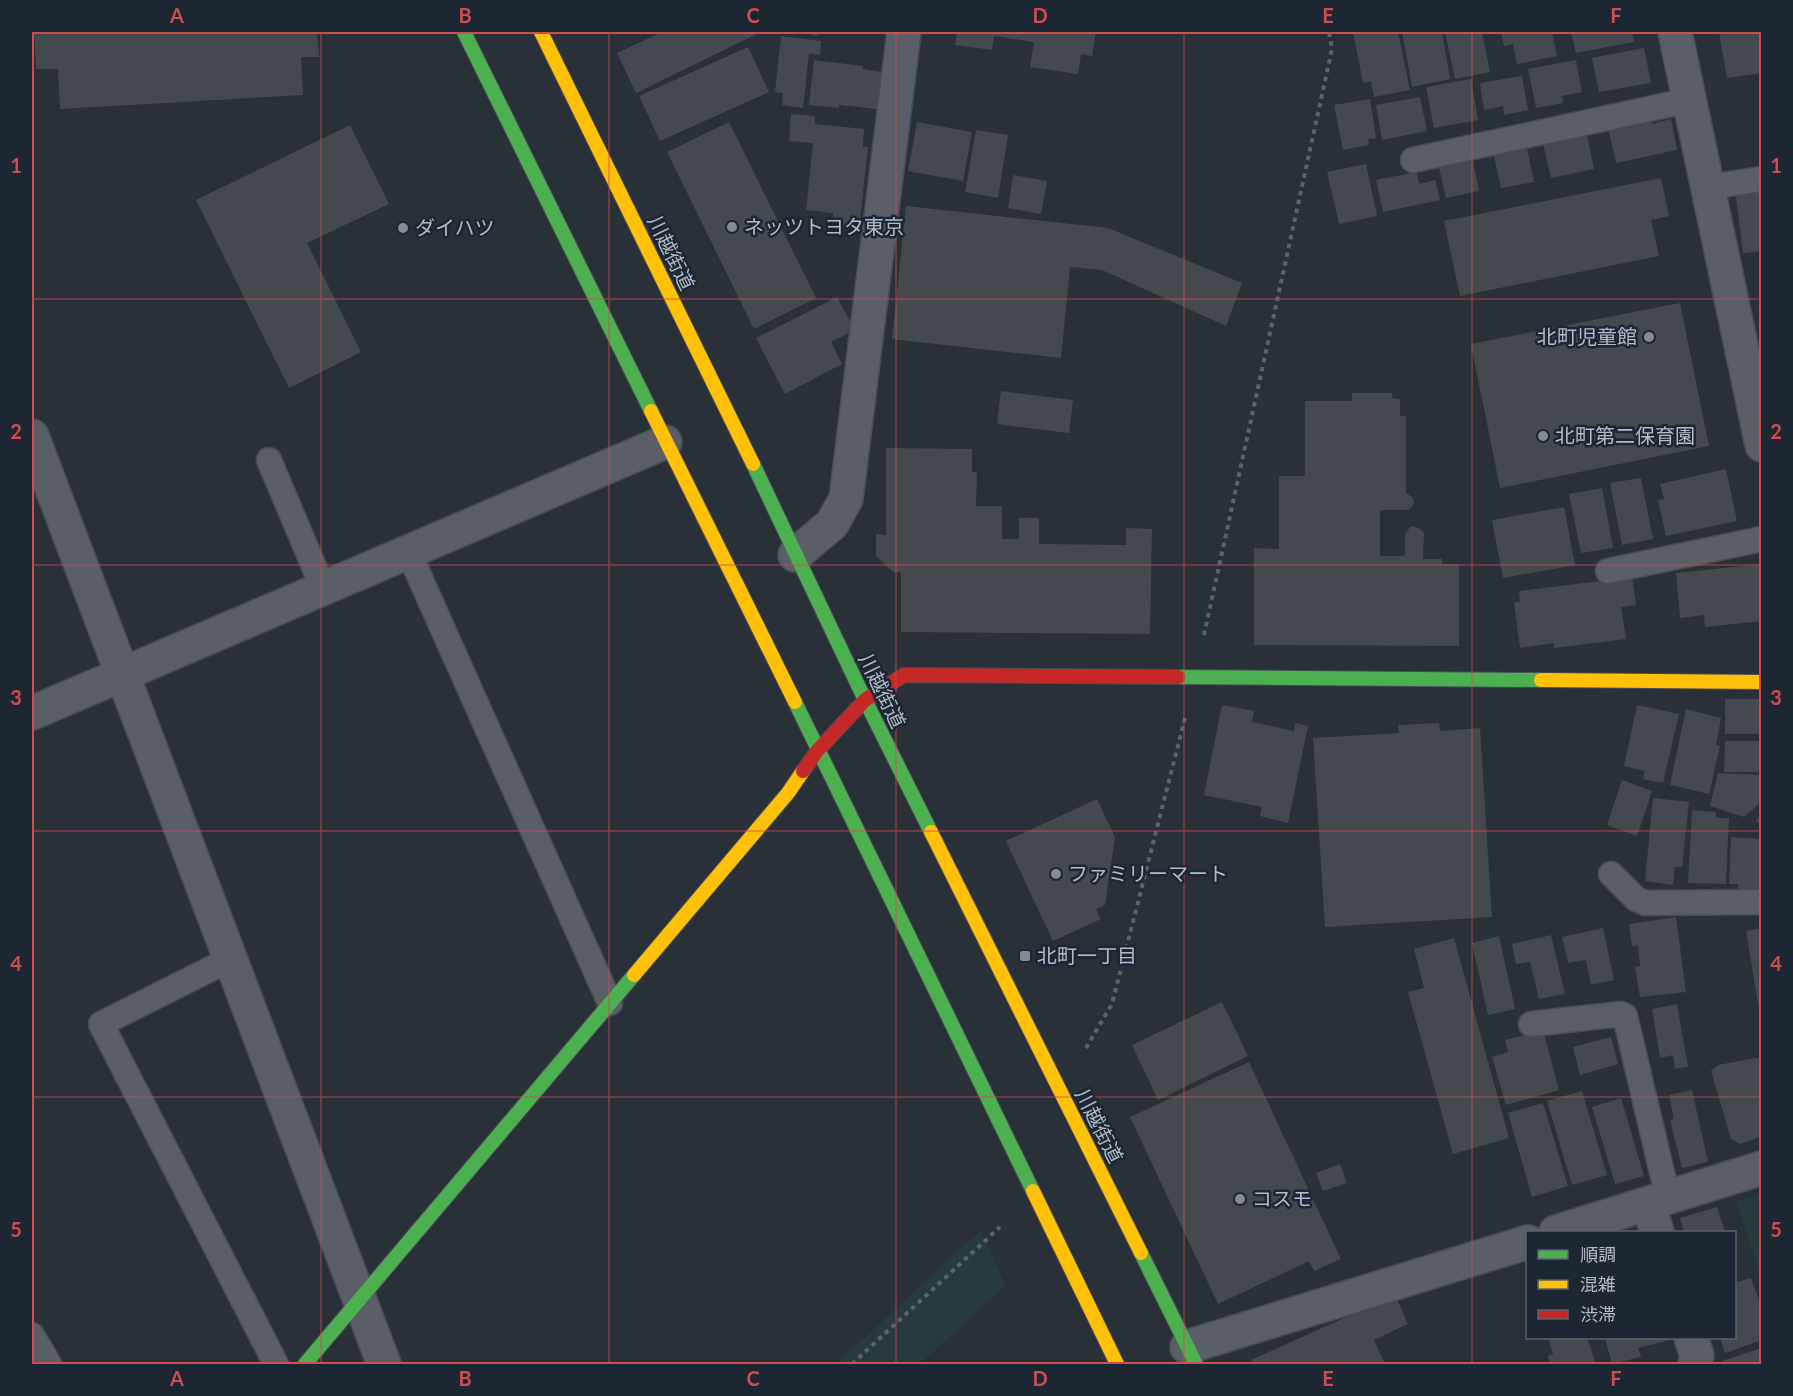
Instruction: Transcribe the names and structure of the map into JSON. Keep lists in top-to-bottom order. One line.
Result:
{"streets":{"main road":["川越街道"]},"places":{"other":["ネッツトヨタ東京","ダイハツ","北町児童館","北町第二保育園","ファミリーマート","コスモ"],"transit":["北町一丁目"]},"legend":["順調","混雑","渋滞"],"grid":{"columns":["A","B","C","D","E","F"],"rows":["1","2","3","4","5"]}}
